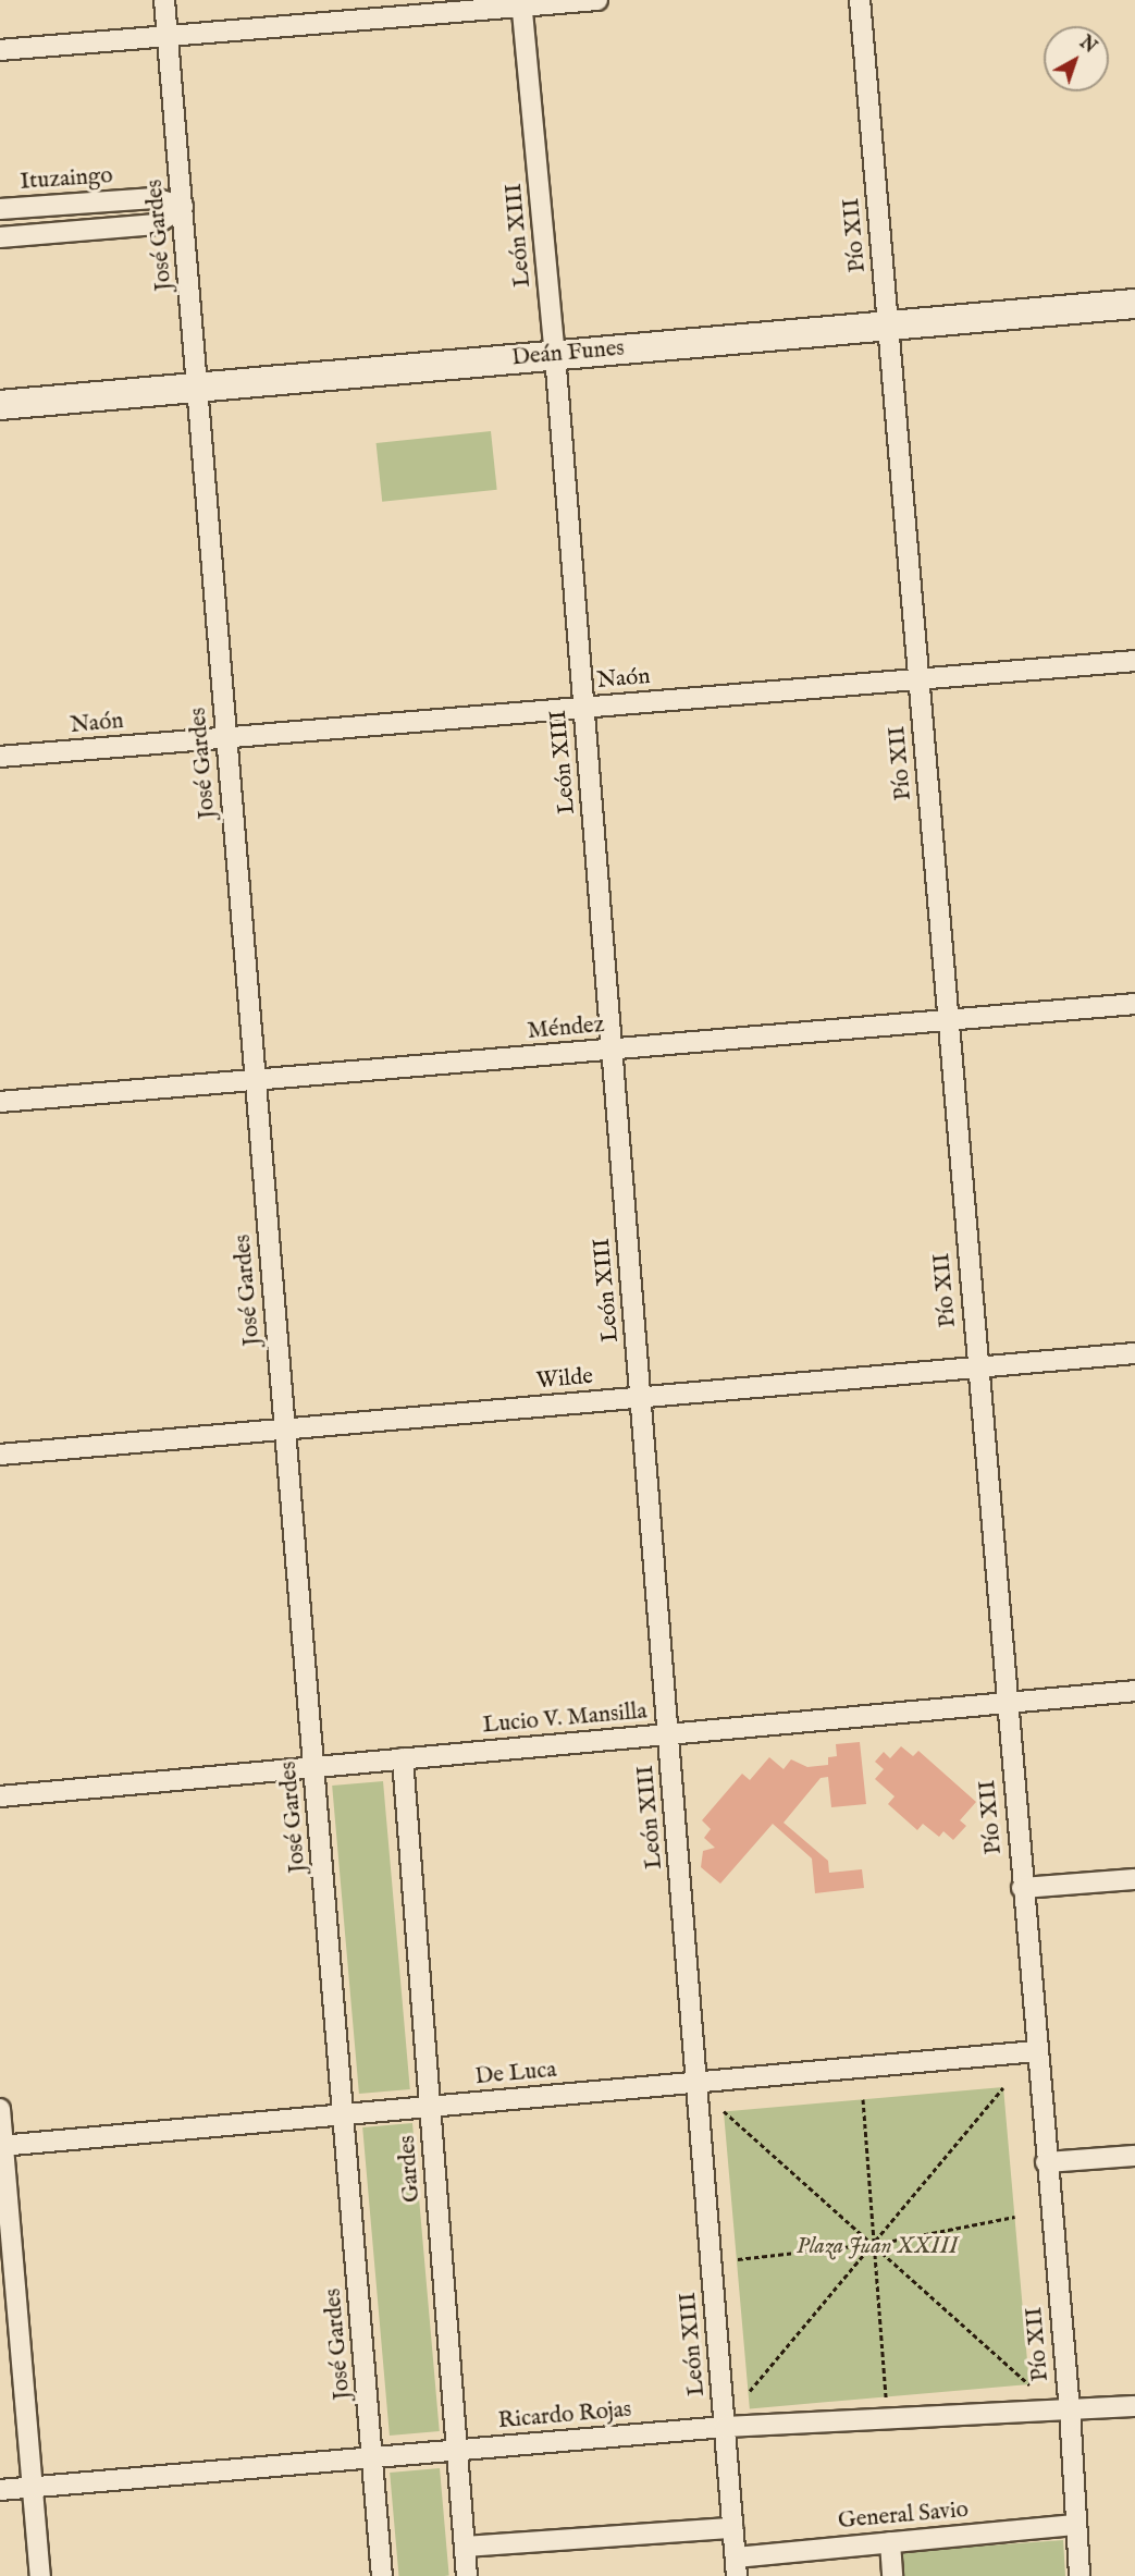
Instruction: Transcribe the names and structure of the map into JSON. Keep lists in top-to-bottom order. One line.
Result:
{"streets":{"street":["Ituzaingo","José Gardes","León XIII","Pío XII","Deán Funes","Naón","Méndez","Wilde","Lucio V. Mansilla","De Luca","Gardes","Ricardo Rojas","General Savio"]},"crossings":[["Ituzaingo","José Gardes"],["José Gardes","Deán Funes"],["José Gardes","Naón"],["José Gardes","Méndez"],["José Gardes","Wilde"],["José Gardes","Lucio V. Mansilla"],["José Gardes","De Luca"],["José Gardes","Ricardo Rojas"],["León XIII","Deán Funes"],["León XIII","Naón"],["León XIII","Méndez"],["León XIII","Wilde"],["León XIII","Lucio V. Mansilla"],["León XIII","De Luca"],["León XIII","Ricardo Rojas"],["León XIII","General Savio"],["Pío XII","Deán Funes"],["Pío XII","Naón"],["Pío XII","Méndez"],["Pío XII","Wilde"],["Pío XII","Lucio V. Mansilla"],["Pío XII","De Luca"],["Pío XII","Ricardo Rojas"],["Pío XII","General Savio"],["Lucio V. Mansilla","Gardes"],["De Luca","Gardes"],["Gardes","Ricardo Rojas"]],"parks":["Plaza Juan XXIII"],"north":"top right"}
